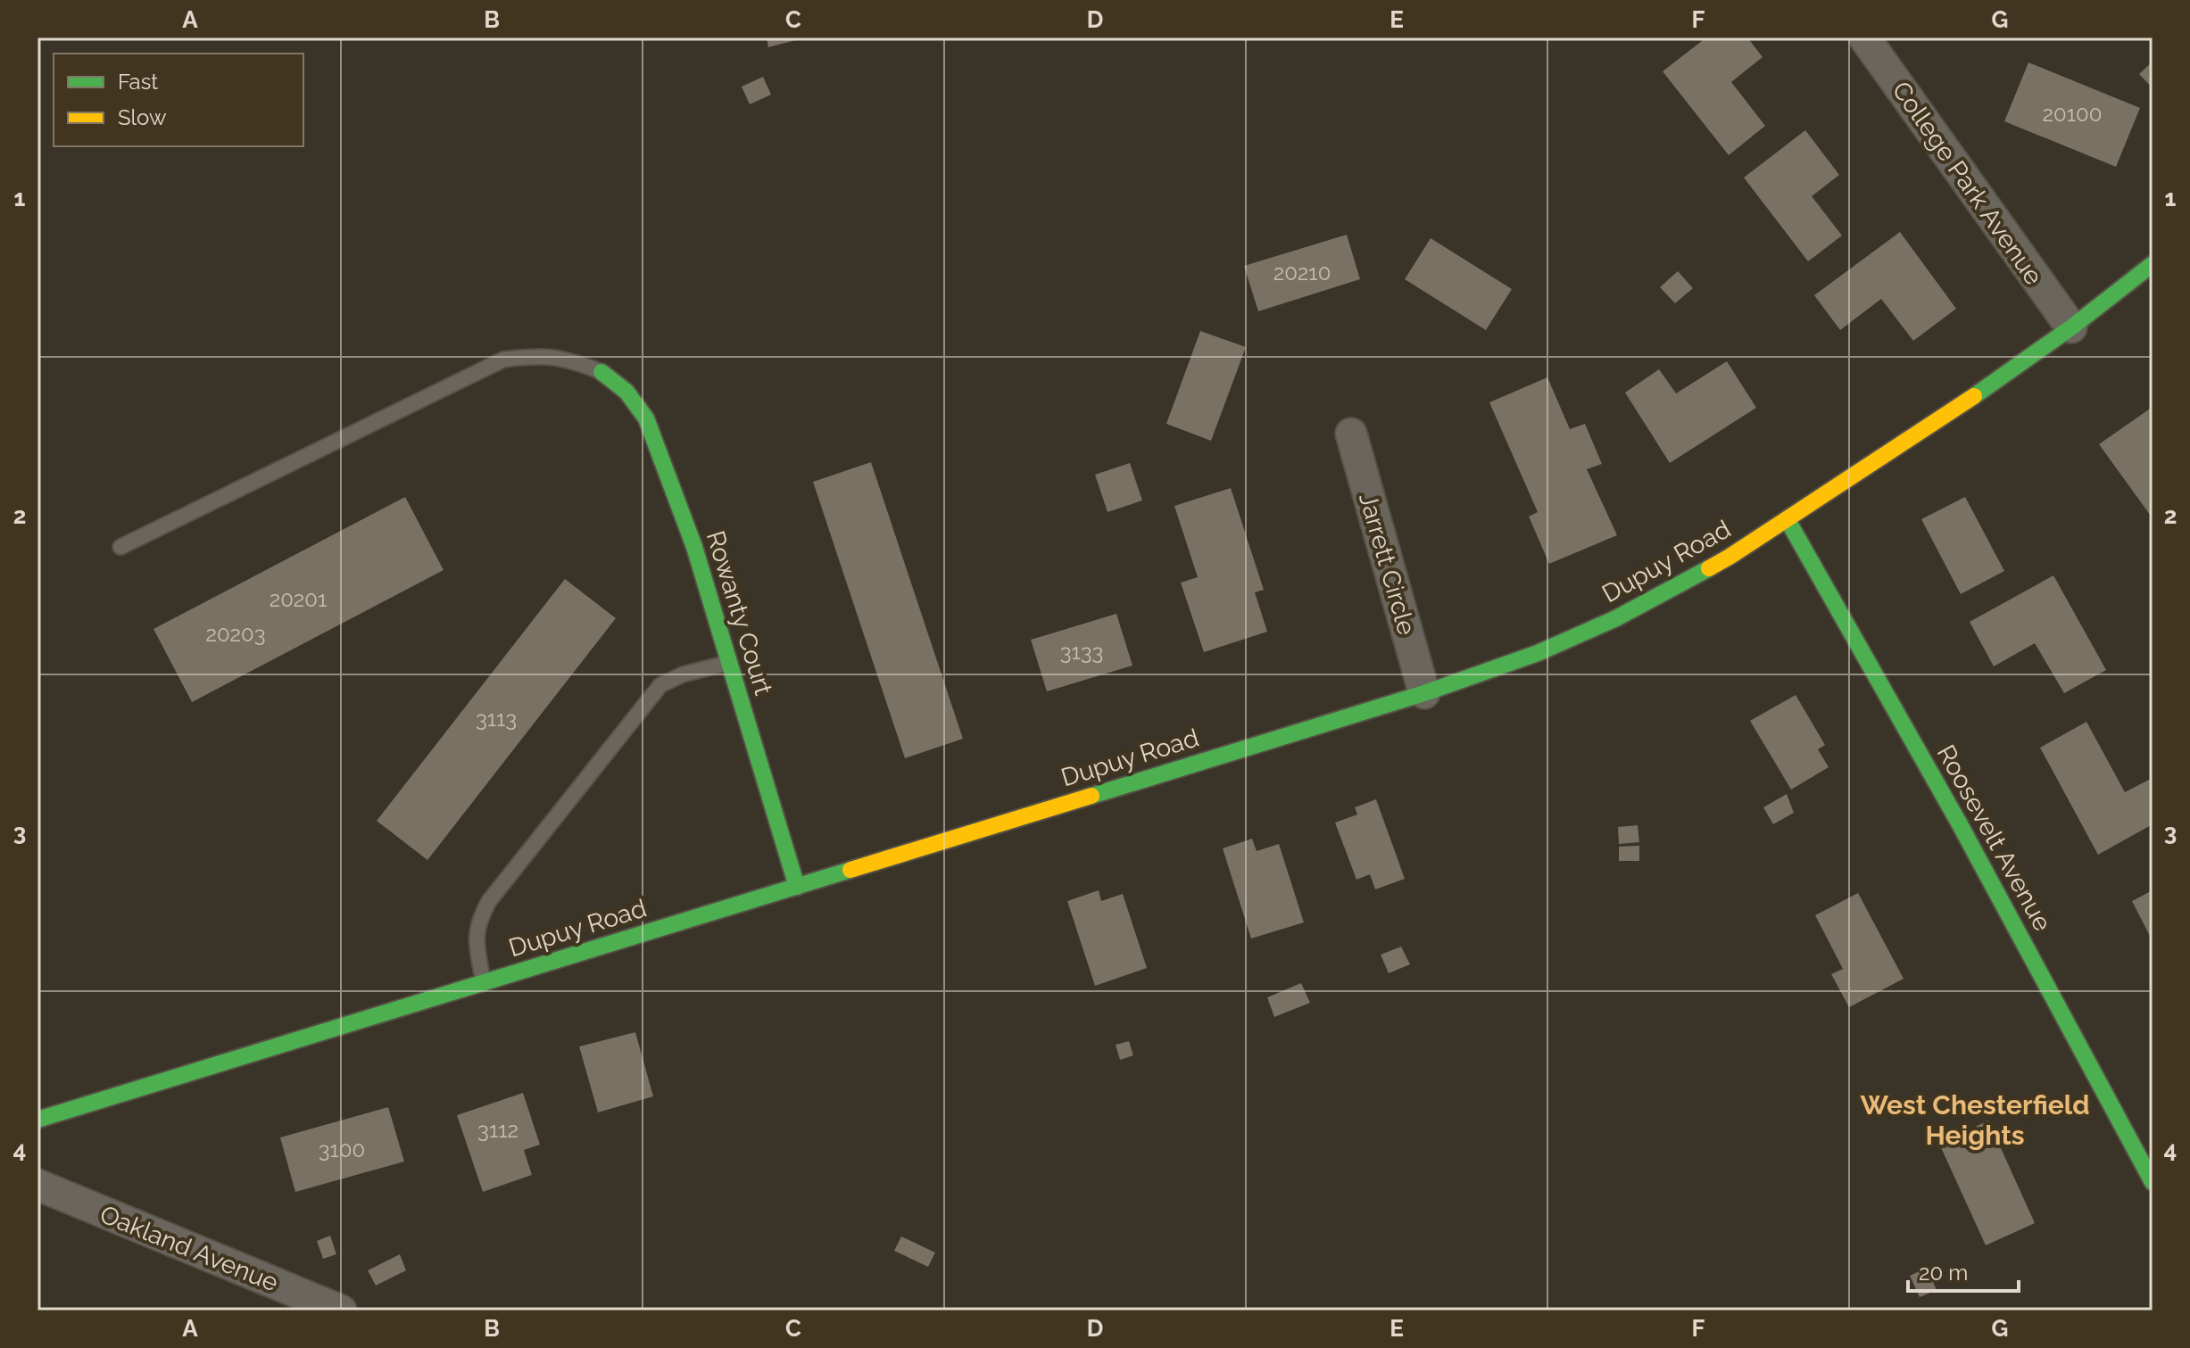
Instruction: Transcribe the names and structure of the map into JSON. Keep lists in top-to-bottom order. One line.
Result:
{"streets":{"street":["College Park Avenue","Dupuy Road","Jarrett Circle","Rowanty Court","Roosevelt Avenue","Oakland Avenue"]},"crossings":[["College Park Avenue","Dupuy Road"],["Dupuy Road","Jarrett Circle"],["Dupuy Road","Rowanty Court"],["Dupuy Road","Roosevelt Avenue"]],"districts":["West Chesterfield Heights"],"house_numbers":["20100","20210","20201","20203","3133","3113","3112","3100"],"legend":["Fast","Slow"],"scale_bar":"20 m","grid":{"columns":["A","B","C","D","E","F","G"],"rows":["1","2","3","4"]}}
